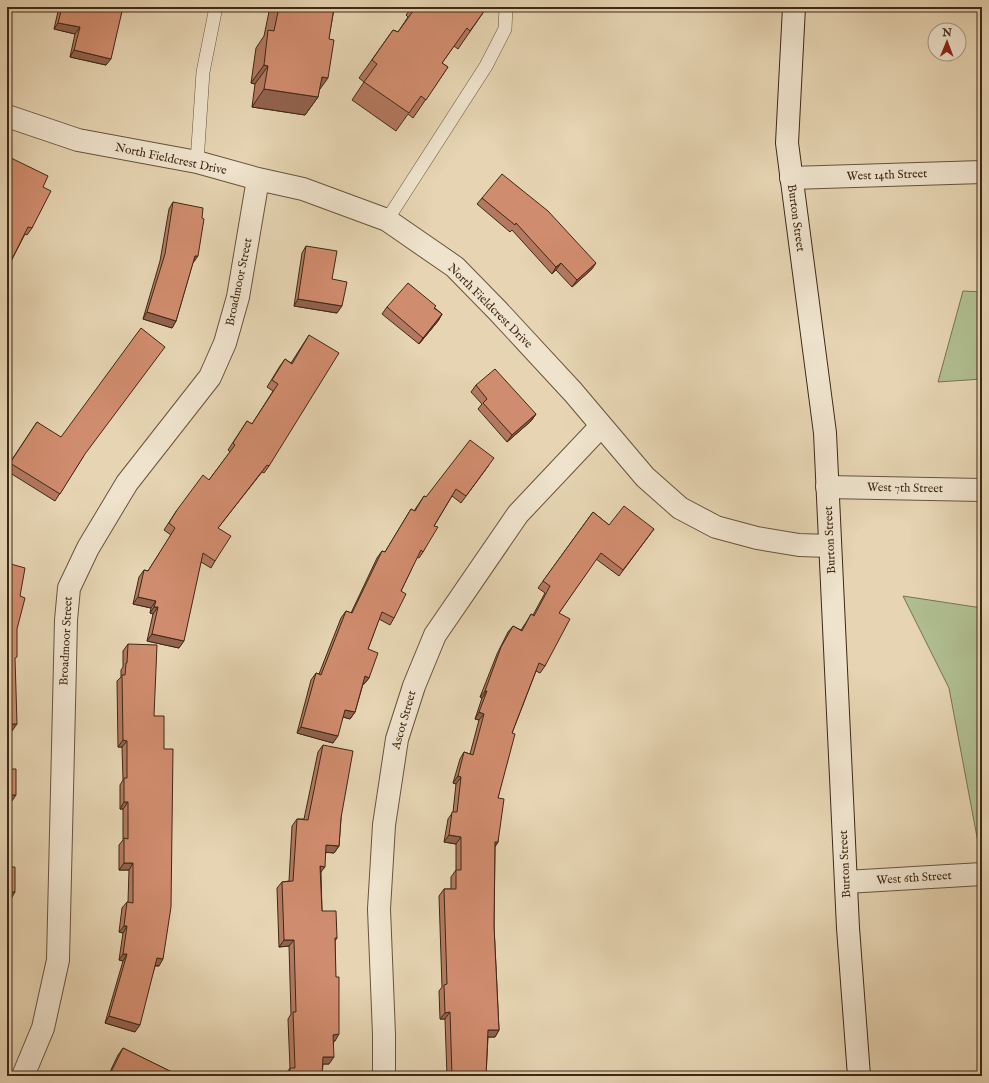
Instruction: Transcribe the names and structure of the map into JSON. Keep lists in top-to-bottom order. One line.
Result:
{"streets":{"street":["North Fieldcrest Drive","West 14th Street","Burton Street","Broadmoor Street","West 7th Street","Ascot Street","West 6th Street"]},"crossings":[["North Fieldcrest Drive","Burton Street"],["North Fieldcrest Drive","Broadmoor Street"],["North Fieldcrest Drive","Ascot Street"],["West 14th Street","Burton Street"],["Burton Street","West 7th Street"],["Burton Street","West 6th Street"]],"north":"top"}
